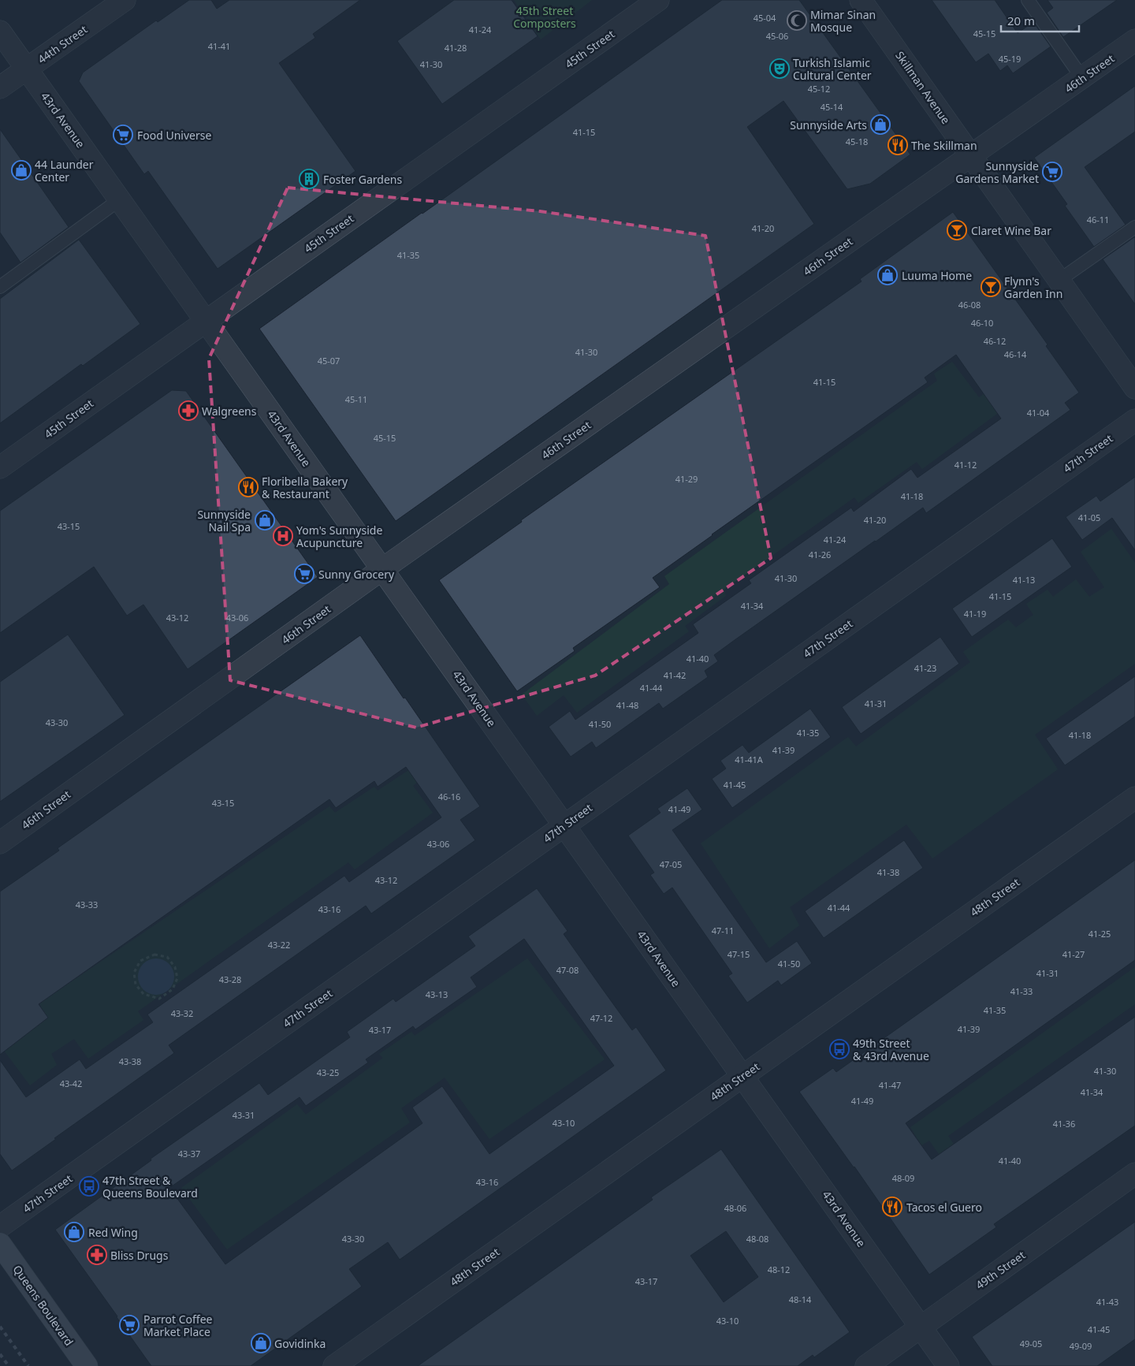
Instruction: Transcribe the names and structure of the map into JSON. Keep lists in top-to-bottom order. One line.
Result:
{"streets":{"main road":["Queens Boulevard"],"street":["44th Street","45th Street","46th Street","Skillman Avenue","43rd Avenue","47th Street","48th Street","49th Street"]},"crossings":[["44th Street","43rd Avenue"],["45th Street","43rd Avenue"],["46th Street","Skillman Avenue"],["46th Street","43rd Avenue"],["43rd Avenue","47th Street"],["43rd Avenue","48th Street"],["43rd Avenue","49th Street"]],"parks":["45th Street Composters"],"places":{"mosque":["Mimar Sinan Mosque"],"theatre":["Turkish Islamic Cultural Center"],"shop":["Sunnyside Arts","44 Launder Center","Luuma Home","Sunnyside Nail Spa","Red Wing","Govidinka"],"supermarket":["Food Universe","Sunnyside Gardens Market","Sunny Grocery","Parrot Coffee Market Place"],"restaurant":["The Skillman","Floribella Bakery & Restaurant","Tacos el Guero"],"building":["Foster Gardens"],"bar":["Claret Wine Bar","Flynn's Garden Inn"],"pharmacy":["Walgreens","Bliss Drugs"],"hospital":["Yom's Sunnyside Acupuncture"],"bus stop":["49th Street & 43rd Avenue","47th Street & Queens Boulevard"]},"house_numbers":["45-04","41-24","45-15","45-06","41-41","41-28","45-19","41-30","45-12","45-14","41-15","45-18","46-11","41-20","41-35","46-08","46-10","46-12","41-30","46-14","45-07","41-15","45-11","41-04","45-15","41-12","41-29","41-18","41-05","41-20","43-15","41-24","41-26","41-30","41-13","41-15","41-34","41-19","43-12","43-06","41-40","41-23","41-42","41-44","41-31","41-48","43-30","41-50","41-35","41-18","41-39","41-41A","41-45","46-16","43-15","41-49","43-06","47-05","41-38","43-12","43-33","41-44","43-16","47-11","41-25","43-22","47-15","41-27","41-50","47-08","41-31","43-28","41-33","43-13","41-35","43-32","47-12","41-39","43-17","43-38","41-30","43-25","43-42","41-47","41-34","41-49","43-31","43-10","41-36","43-37","41-40","48-09","43-16","48-06","43-30","48-08","48-12","43-17","48-14","41-43","43-10","41-45","49-05","49-09"],"scale_bar":"20 m"}
